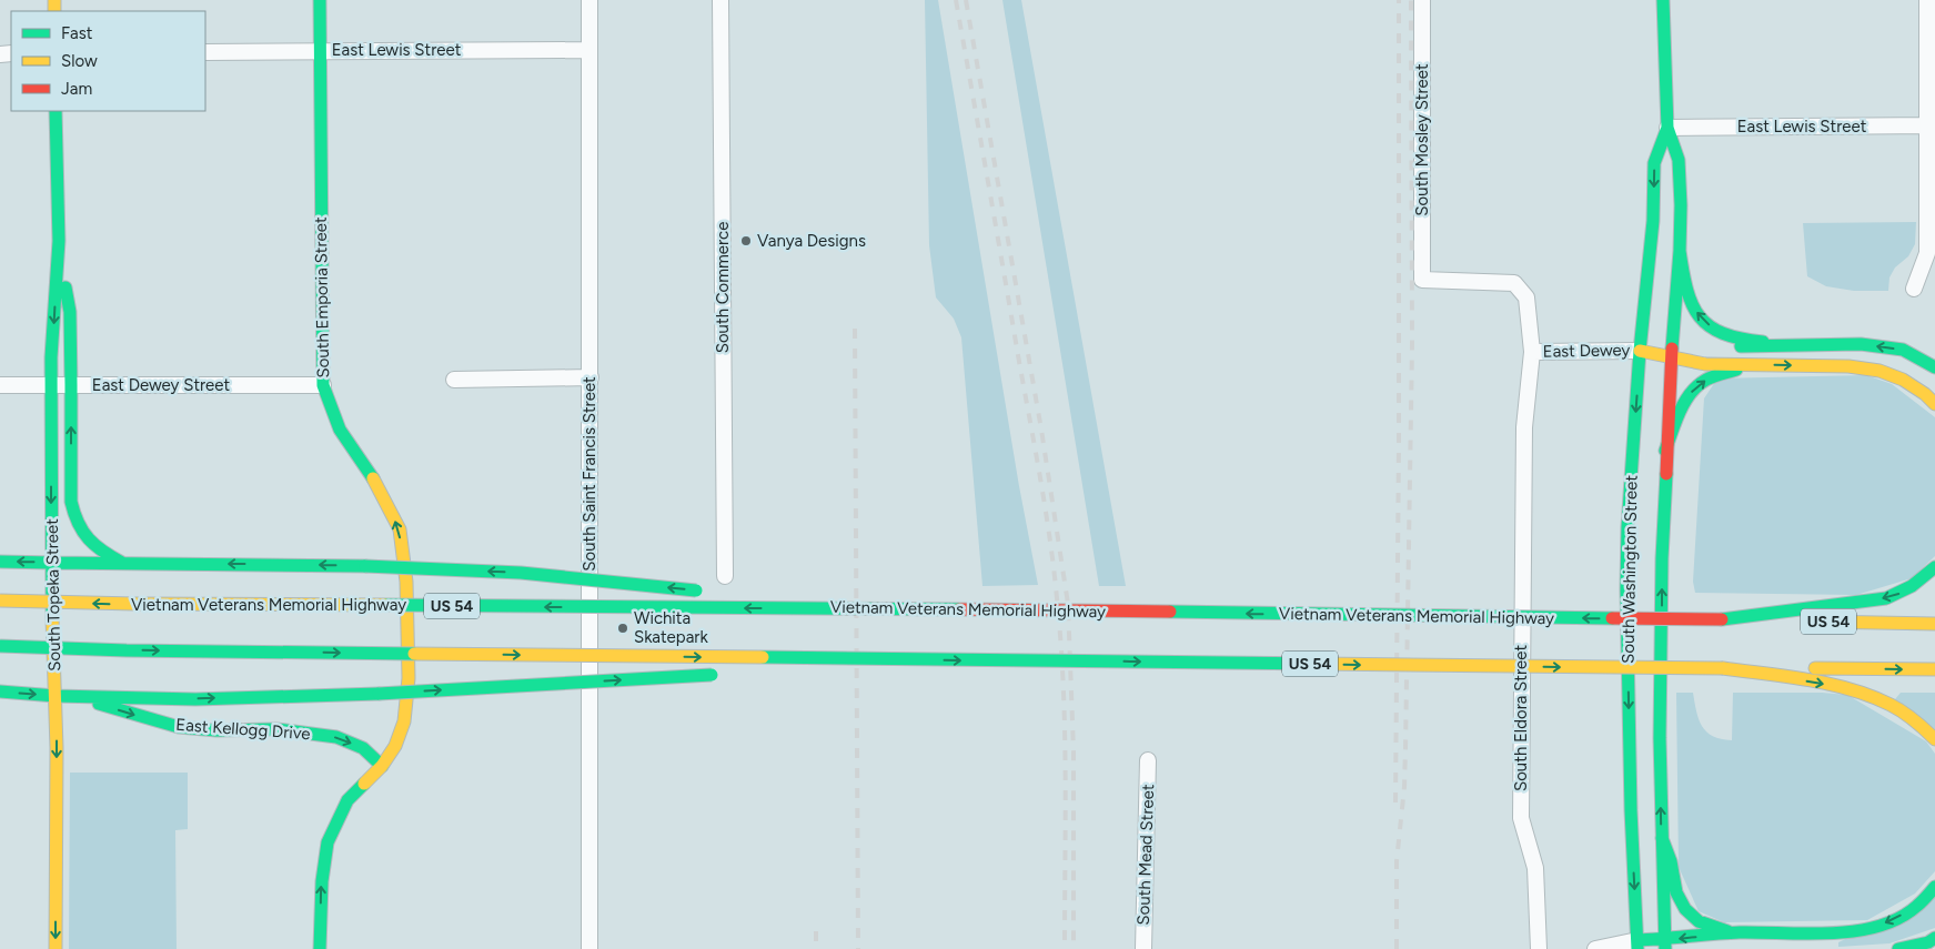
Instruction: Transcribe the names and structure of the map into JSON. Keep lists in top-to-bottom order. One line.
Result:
{"streets":{"main road":["South Emporia Street","South Washington Street","South Topeka Street","Vietnam Veterans Memorial Highway","US 54","East Kellogg Drive"],"street":["East Lewis Street","South Mosley Street","South Commerce","East Dewey","East Dewey Street","South Saint Francis Street","South Eldora Street","South Mead Street"]},"crossings":[["East Lewis Street","South Emporia Street"],["East Lewis Street","South Saint Francis Street"],["East Lewis Street","South Washington Street"],["South Mosley Street","East Dewey"],["South Emporia Street","East Dewey Street"],["South Emporia Street","East Kellogg Drive"],["East Dewey","South Washington Street"],["East Dewey","South Eldora Street"],["East Dewey Street","South Topeka Street"],["South Topeka Street","East Kellogg Drive"]],"one_way":["South Emporia Street"],"places":["Vanya Designs","Wichita Skatepark"],"legend":["Fast","Slow","Jam"]}
